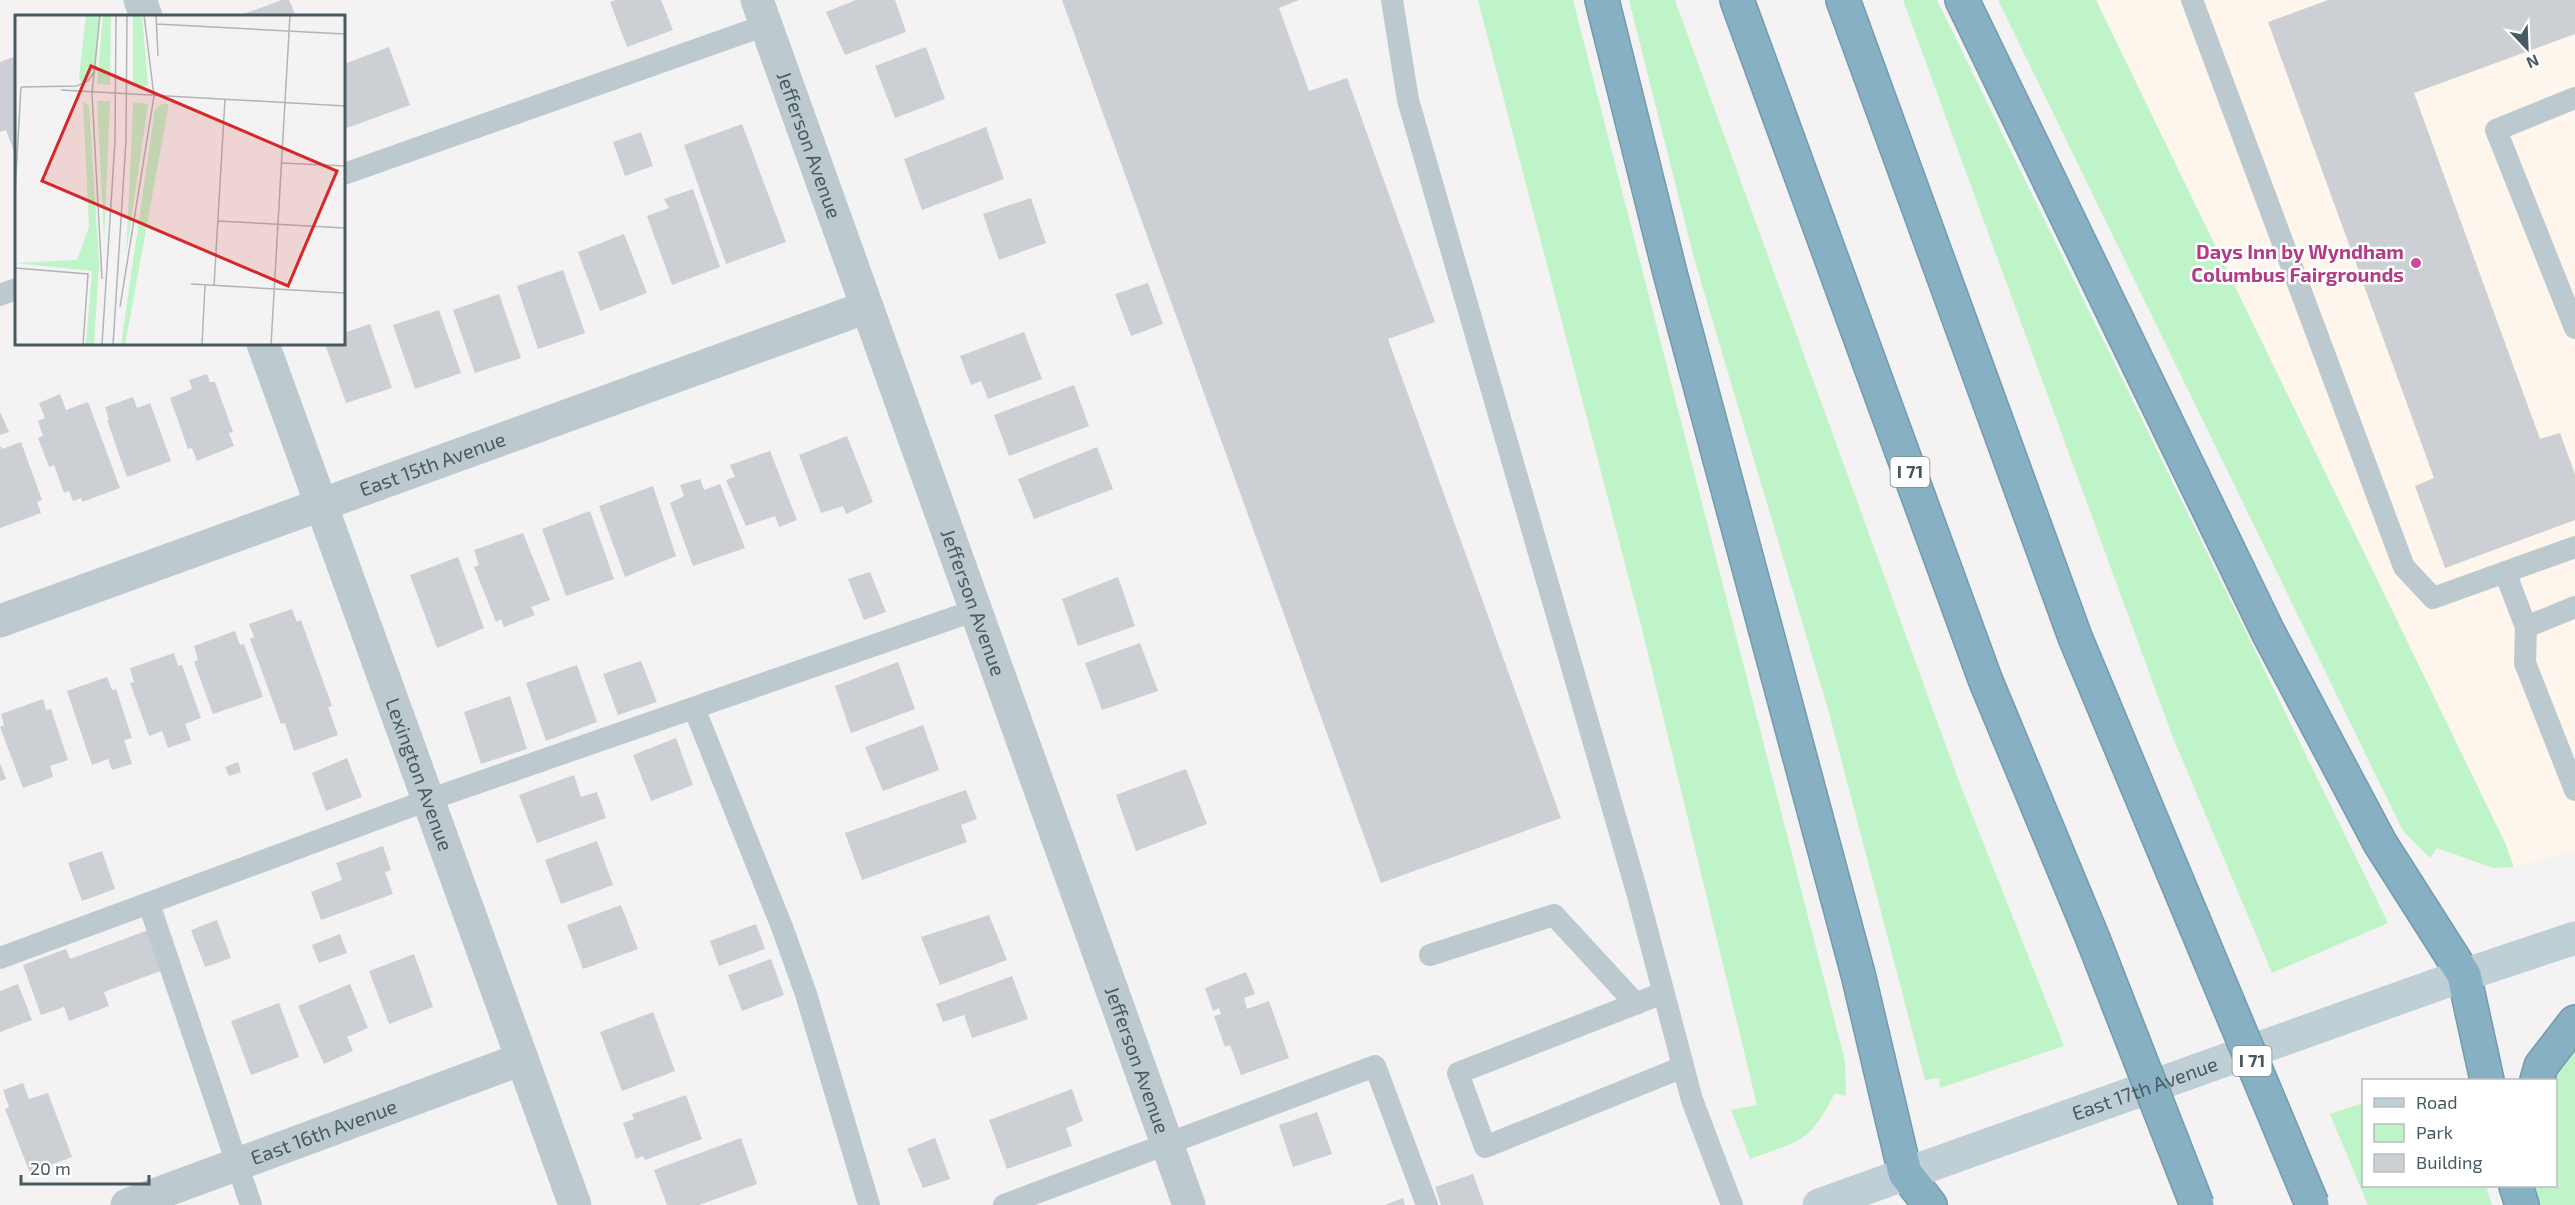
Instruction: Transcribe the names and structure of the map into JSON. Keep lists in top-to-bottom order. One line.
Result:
{"streets":{"highway":["I 71"],"street":["Jefferson Avenue","East 15th Avenue","Lexington Avenue","East 17th Avenue","East 16th Avenue"]},"crossings":[["Jefferson Avenue","East 15th Avenue"],["East 15th Avenue","Lexington Avenue"],["Lexington Avenue","East 16th Avenue"]],"places":["Days Inn by Wyndham Columbus Fairgrounds"],"legend":["Road","Park","Building"],"scale_bar":"20 m","north":"bottom right"}
